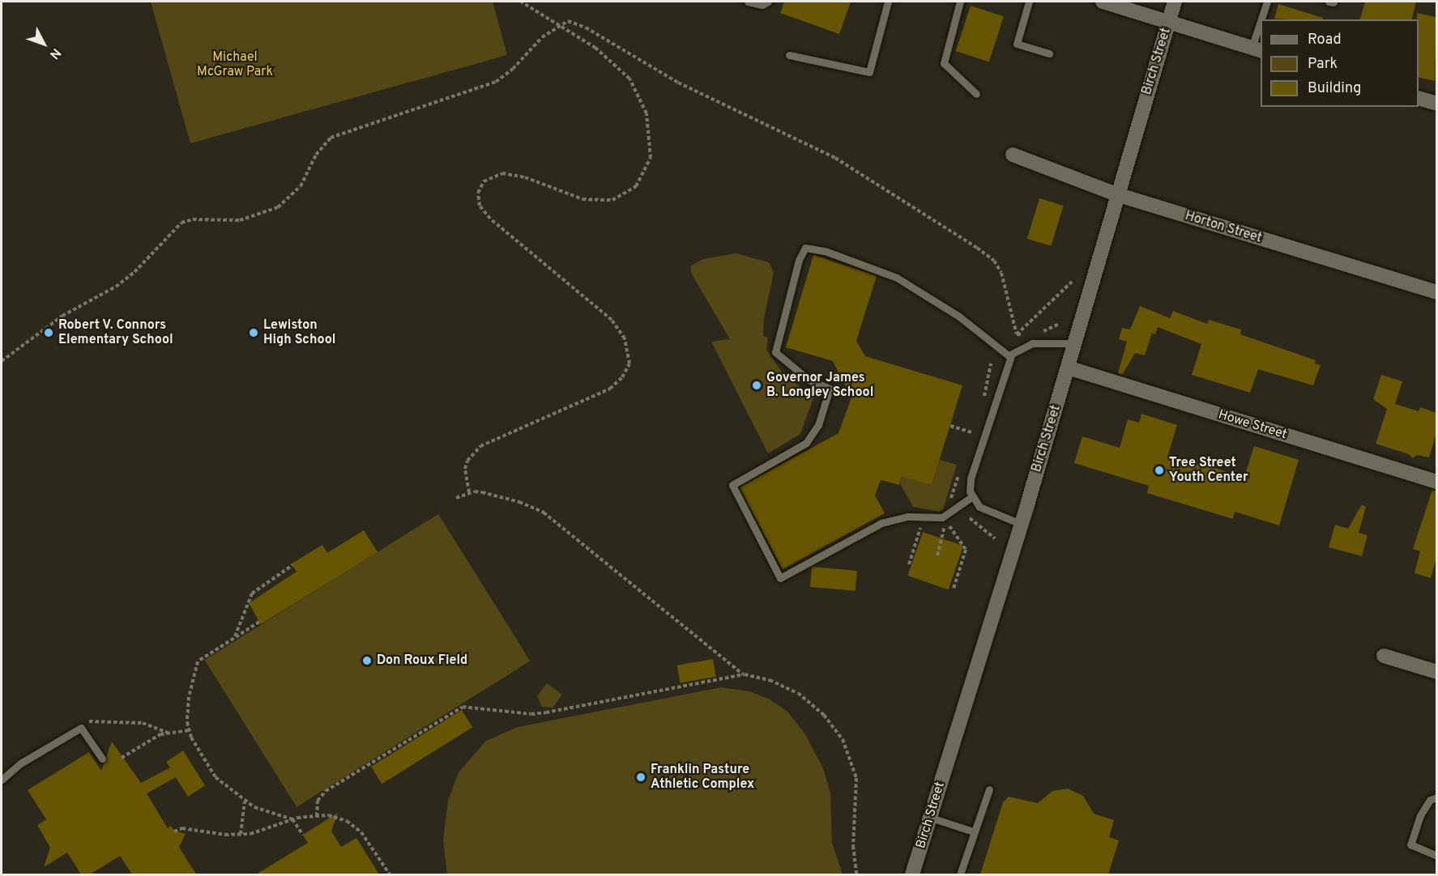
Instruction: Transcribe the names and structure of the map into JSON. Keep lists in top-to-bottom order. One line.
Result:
{"streets":{"street":["Birch Street","Horton Street","Howe Street"]},"crossings":[["Birch Street","Horton Street"],["Birch Street","Howe Street"]],"parks":["Michael McGraw Park"],"places":["Robert V. Connors Elementary School","Lewiston High School","Governor James B. Longley School","Tree Street Youth Center","Don Roux Field","Franklin Pasture Athletic Complex"],"legend":["Road","Park","Building"],"north":"bottom right"}
